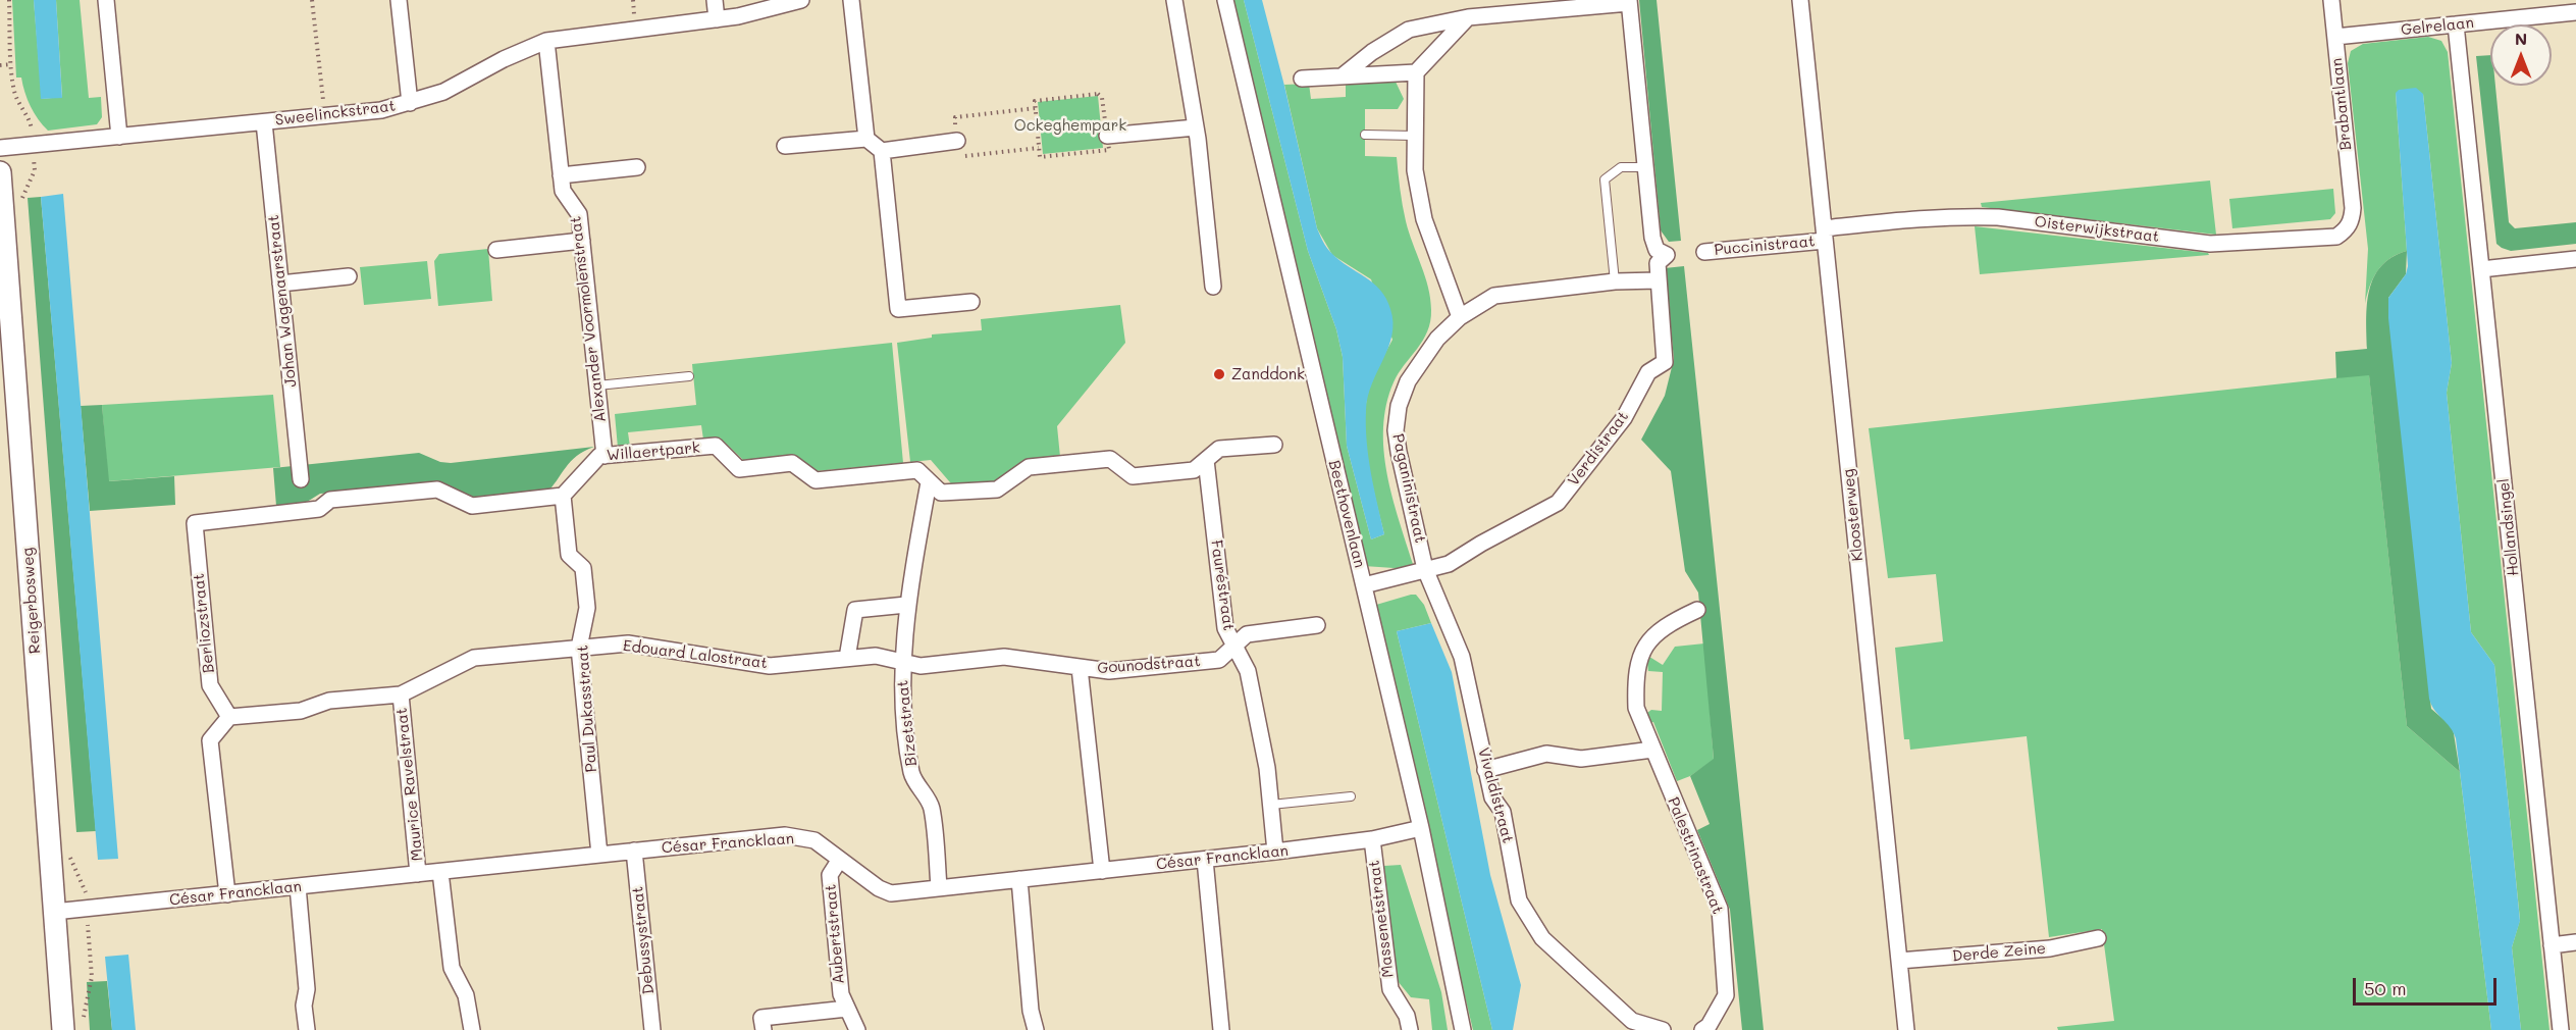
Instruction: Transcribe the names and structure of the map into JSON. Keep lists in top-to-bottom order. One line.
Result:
{"streets":{"street":["Gelrelaan","Brabantlaan","Sweelinckstraat","Oisterwijkstraat","Puccinistraat","Johan Wagenaarstraat","Alexander Voormolenstraat","Verdistraat","Willaertpark","Paganinistraat","Beethovenlaan","Kloosterweg","Hollandsingel","Fauréstraat","Reigerbosweg","Berliozstraat","Edouard Lalostraat","Gounodstraat","Paul Dukasstraat","Bizetstraat","Maurice Ravelstraat","Vivaldistraat","César Francklaan","Palestrinastraat","Massenetstraat","Aubertstraat","Debussystraat","Derde Zeine"]},"crossings":[["Gelrelaan","Brabantlaan"],["Gelrelaan","Hollandsingel"],["Brabantlaan","Oisterwijkstraat"],["Sweelinckstraat","Johan Wagenaarstraat"],["Sweelinckstraat","Alexander Voormolenstraat"],["Oisterwijkstraat","Puccinistraat"],["Oisterwijkstraat","Kloosterweg"],["Puccinistraat","Kloosterweg"],["Alexander Voormolenstraat","Willaertpark"],["Verdistraat","Paganinistraat"],["Verdistraat","Beethovenlaan"],["Verdistraat","Vivaldistraat"],["Willaertpark","Fauréstraat"],["Willaertpark","Berliozstraat"],["Willaertpark","Paul Dukasstraat"],["Willaertpark","Bizetstraat"],["Paganinistraat","Vivaldistraat"],["Beethovenlaan","César Francklaan"],["Kloosterweg","Derde Zeine"],["Fauréstraat","Gounodstraat"],["Fauréstraat","César Francklaan"],["Reigerbosweg","César Francklaan"],["Berliozstraat","Paul Dukasstraat"],["Berliozstraat","Maurice Ravelstraat"],["Edouard Lalostraat","Gounodstraat"],["Edouard Lalostraat","Paul Dukasstraat"],["Edouard Lalostraat","Bizetstraat"],["Edouard Lalostraat","Maurice Ravelstraat"],["Gounodstraat","Bizetstraat"],["Gounodstraat","César Francklaan"],["Paul Dukasstraat","Maurice Ravelstraat"],["Paul Dukasstraat","César Francklaan"],["Bizetstraat","César Francklaan"],["Maurice Ravelstraat","César Francklaan"],["César Francklaan","Massenetstraat"],["César Francklaan","Aubertstraat"],["César Francklaan","Debussystraat"]],"parks":["Ockeghempark"],"places":["Zanddonk"],"scale_bar":"50 m","north":"top"}
